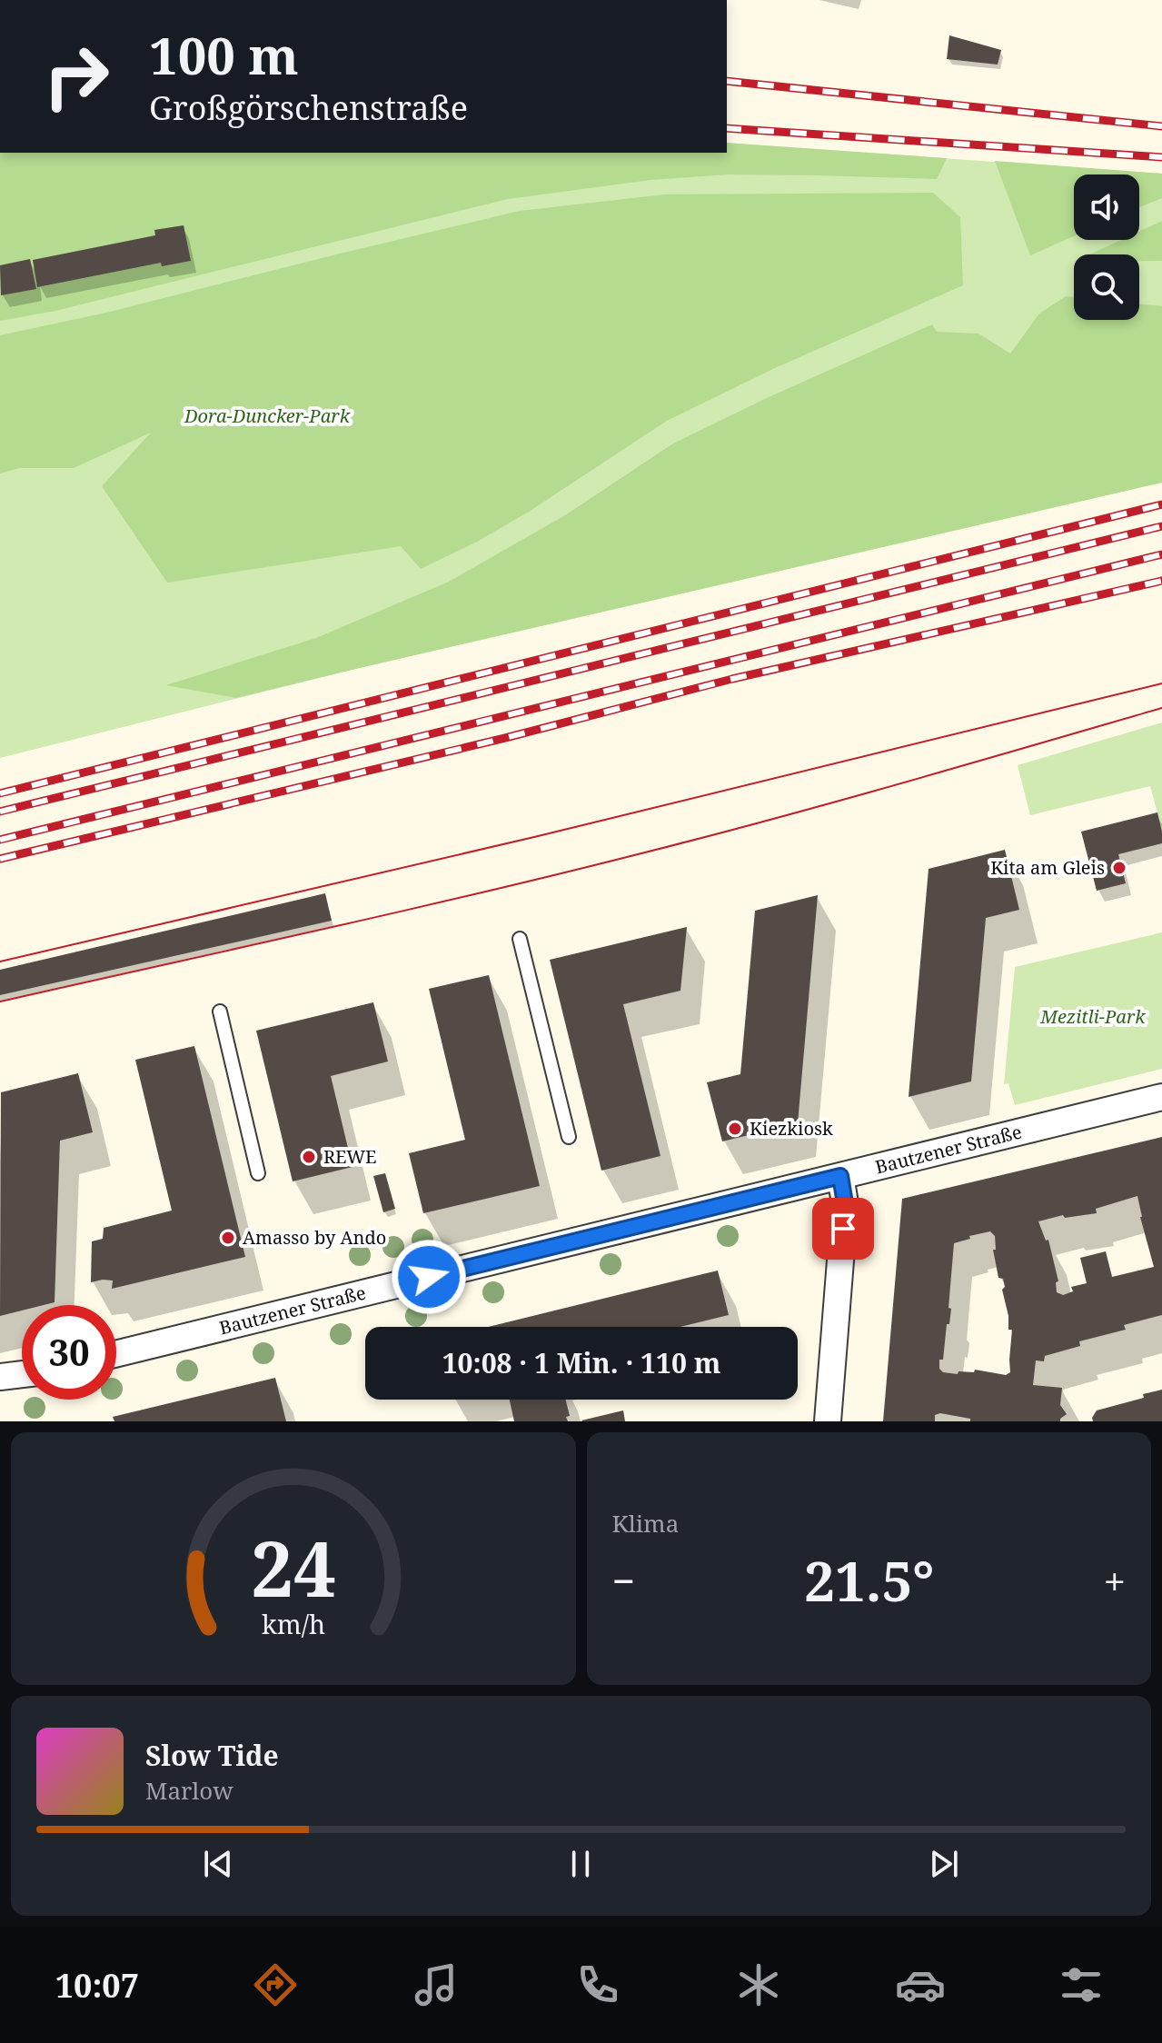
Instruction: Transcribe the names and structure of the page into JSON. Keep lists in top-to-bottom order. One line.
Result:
{"streets":{"street":["Bautzener Straße"]},"parks":["Dora-Duncker-Park","Mezitli-Park"],"places":["Kita am Gleis","Kiezkiosk","REWE","Amasso by Ando"],"page":{"turn":["100 m","Großgörschenstraße"],"limit":"30","trip":"10:08 · 1 Min. · 110 m","tile":"Klima","heat":["−","21.5°","+"],"song":["Slow Tide","Marlow"],"tabs":"10:07","gauge":["24","km/h"]}}
